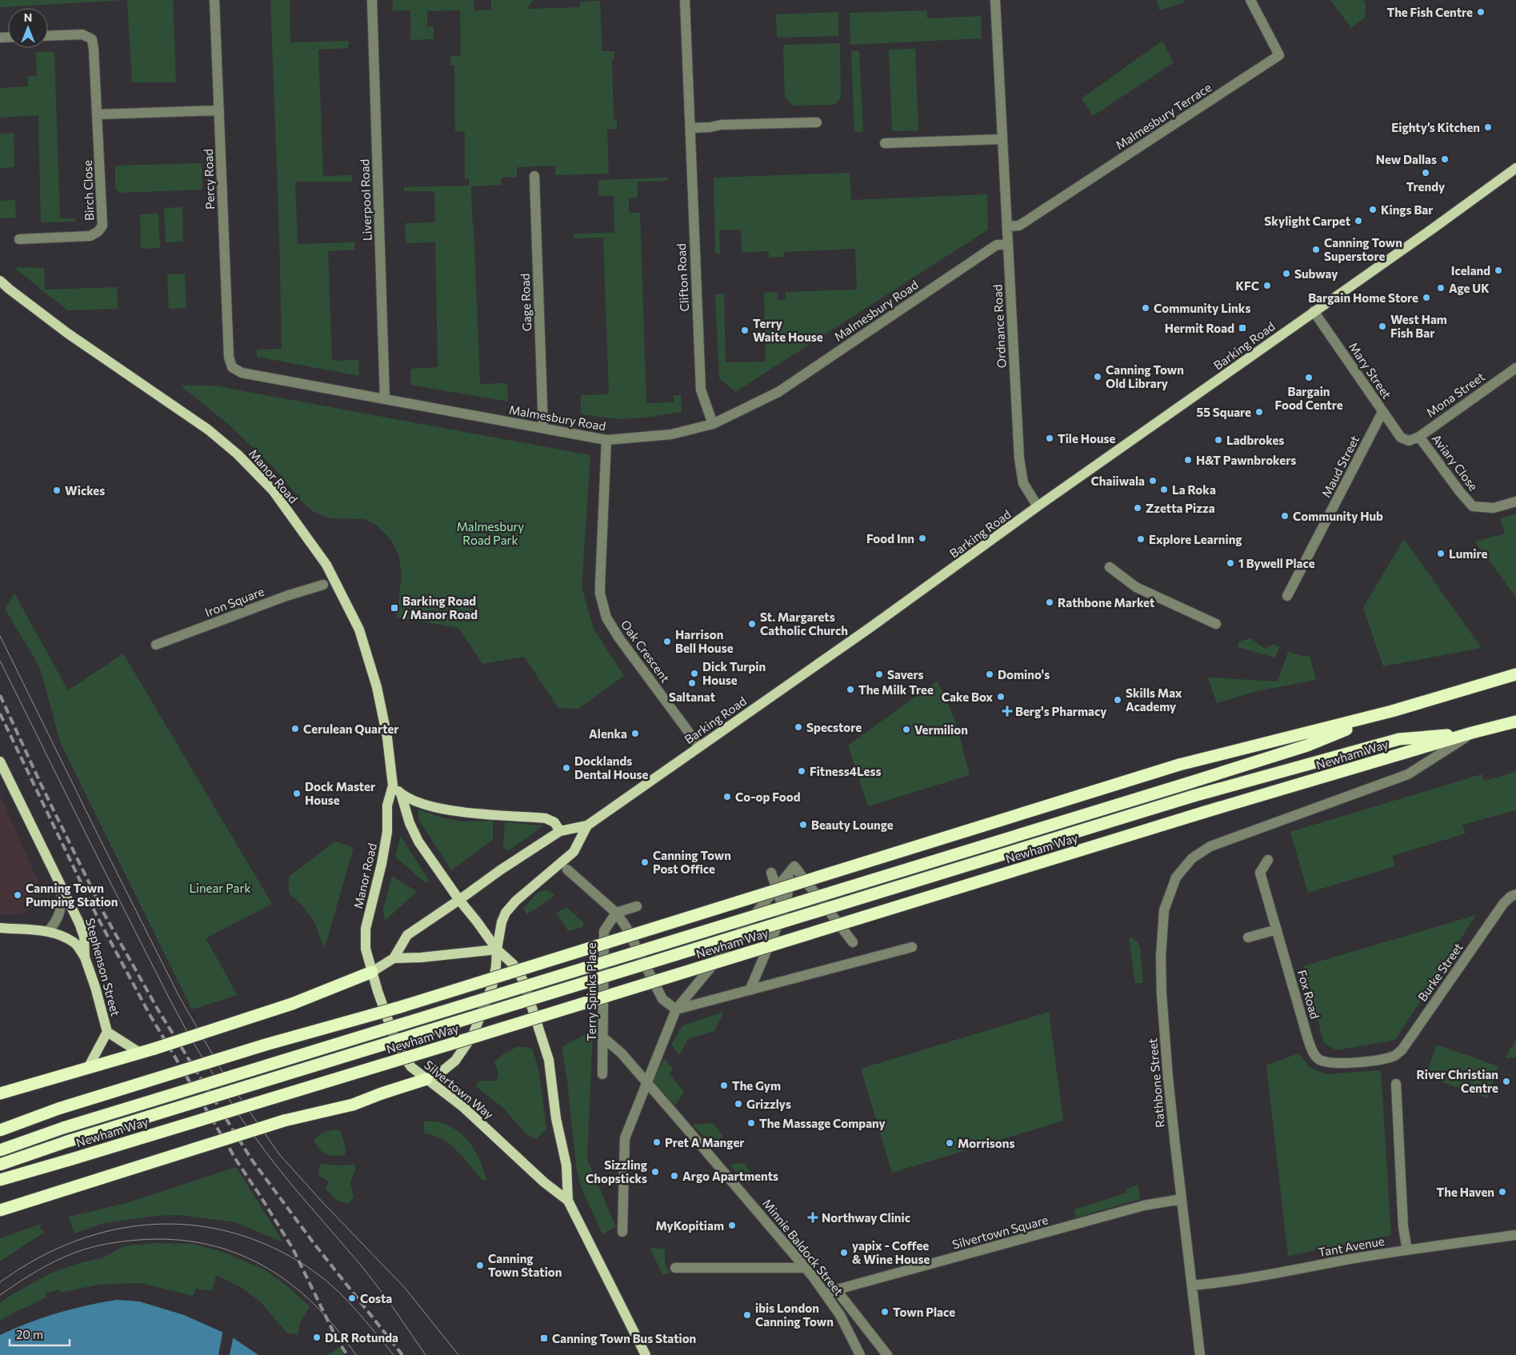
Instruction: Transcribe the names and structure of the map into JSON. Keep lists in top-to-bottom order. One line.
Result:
{"streets":{"highway":["Newham Way"],"main road":["Barking Road","Manor Road","Stephenson Street","Silvertown Way"],"street":["Malmesbury Terrace","Percy Road","Birch Close","Liverpool Road","Clifton Road","Gage Road","Malmesbury Road","Ordnance Road","Mary Street","Mona Street","Aviary Close","Maud Street","Iron Square","Oak Crescent","Burke Street","Terry Spinks Place","Fox Road","Rathbone Street","Silvertown Square","Tant Avenue","Minnie Baldock Street"]},"crossings":[["Malmesbury Terrace","Ordnance Road"],["Percy Road","Malmesbury Road"],["Liverpool Road","Malmesbury Road"],["Clifton Road","Malmesbury Road"],["Gage Road","Malmesbury Road"],["Malmesbury Road","Ordnance Road"],["Malmesbury Road","Oak Crescent"],["Ordnance Road","Barking Road"],["Barking Road","Mary Street"],["Barking Road","Oak Crescent"],["Barking Road","Silvertown Way"],["Mary Street","Mona Street"],["Mary Street","Maud Street"],["Mona Street","Aviary Close"],["Manor Road","Silvertown Way"],["Newham Way","Rathbone Street"],["Burke Street","Fox Road"],["Terry Spinks Place","Minnie Baldock Street"],["Rathbone Street","Silvertown Square"],["Rathbone Street","Tant Avenue"],["Silvertown Square","Minnie Baldock Street"]],"parks":["Malmesbury Road Park","Linear Park"],"places":{"other":["The Fish Centre","Eighty’s Kitchen","New Dallas","Trendy","Kings Bar","Skylight Carpet","Canning Town Superstore","Iceland","Subway","KFC","Age UK","Bargain Home Store","Community Links","West Ham Fish Bar","Terry Waite House","Canning Town Old Library","Bargain Food Centre","55 Square","Tile House","Ladbrokes","H&T Pawnbrokers","Chaiiwala","La Roka","Wickes","Zzetta Pizza","Community Hub","Food Inn","Explore Learning","Lumire","1 Bywell Place","Rathbone Market","St. Margarets Catholic Church","Harrison Bell House","Dick Turpin House","Savers","Domino's","Saltanat","The Milk Tree","Cake Box","Skills Max Academy","Specstore","Cerulean Quarter","Vermilion","Alenka","Docklands Dental House","Fitness4Less","Dock Master House","Co-op Food","Beauty Lounge","Canning Town Post Office","Canning Town Pumping Station","River Christian Centre","The Gym","Grizzlys","The Massage Company","Pret A Manger","Morrisons","Sizzling Chopsticks","Argo Apartments","The Haven","MyKopitiam","yapix - Coffee & Wine House","Canning Town Station","Costa","Town Place","ibis London Canning Town","DLR Rotunda"],"transit":["Hermit Road","Barking Road / Manor Road","Canning Town Bus Station"],"health":["Berg's Pharmacy","Northway Clinic"]},"scale_bar":"20 m","north":"top"}
